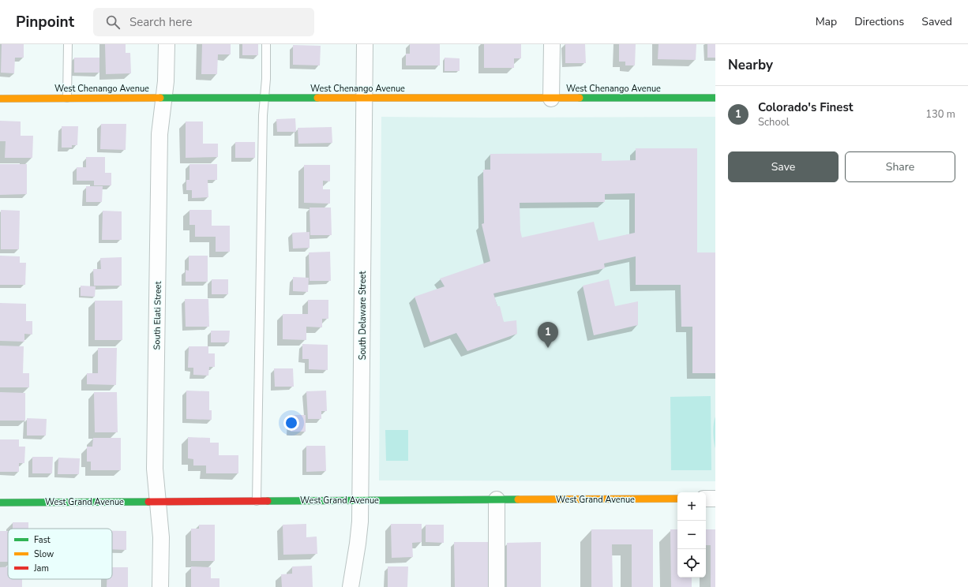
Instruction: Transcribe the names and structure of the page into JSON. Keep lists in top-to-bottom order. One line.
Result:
{"streets":{"street":["West Chenango Avenue","South Elati Street","South Delaware Street","West Grand Avenue"]},"crossings":[["West Chenango Avenue","South Elati Street"],["West Chenango Avenue","South Delaware Street"],["South Elati Street","West Grand Avenue"],["South Delaware Street","West Grand Avenue"]],"legend":["Fast","Slow","Jam"],"page":{"header":"Pinpoint","search":"Search here","nav":["Map","Directions","Saved"],"heading":"Nearby","list":[{"mark":"1","name":"Colorado's Finest","note":"School","value":"130 m"}],"buttons":["Save","Share"],"pins":"1","map_buttons":["+","−"]}}
